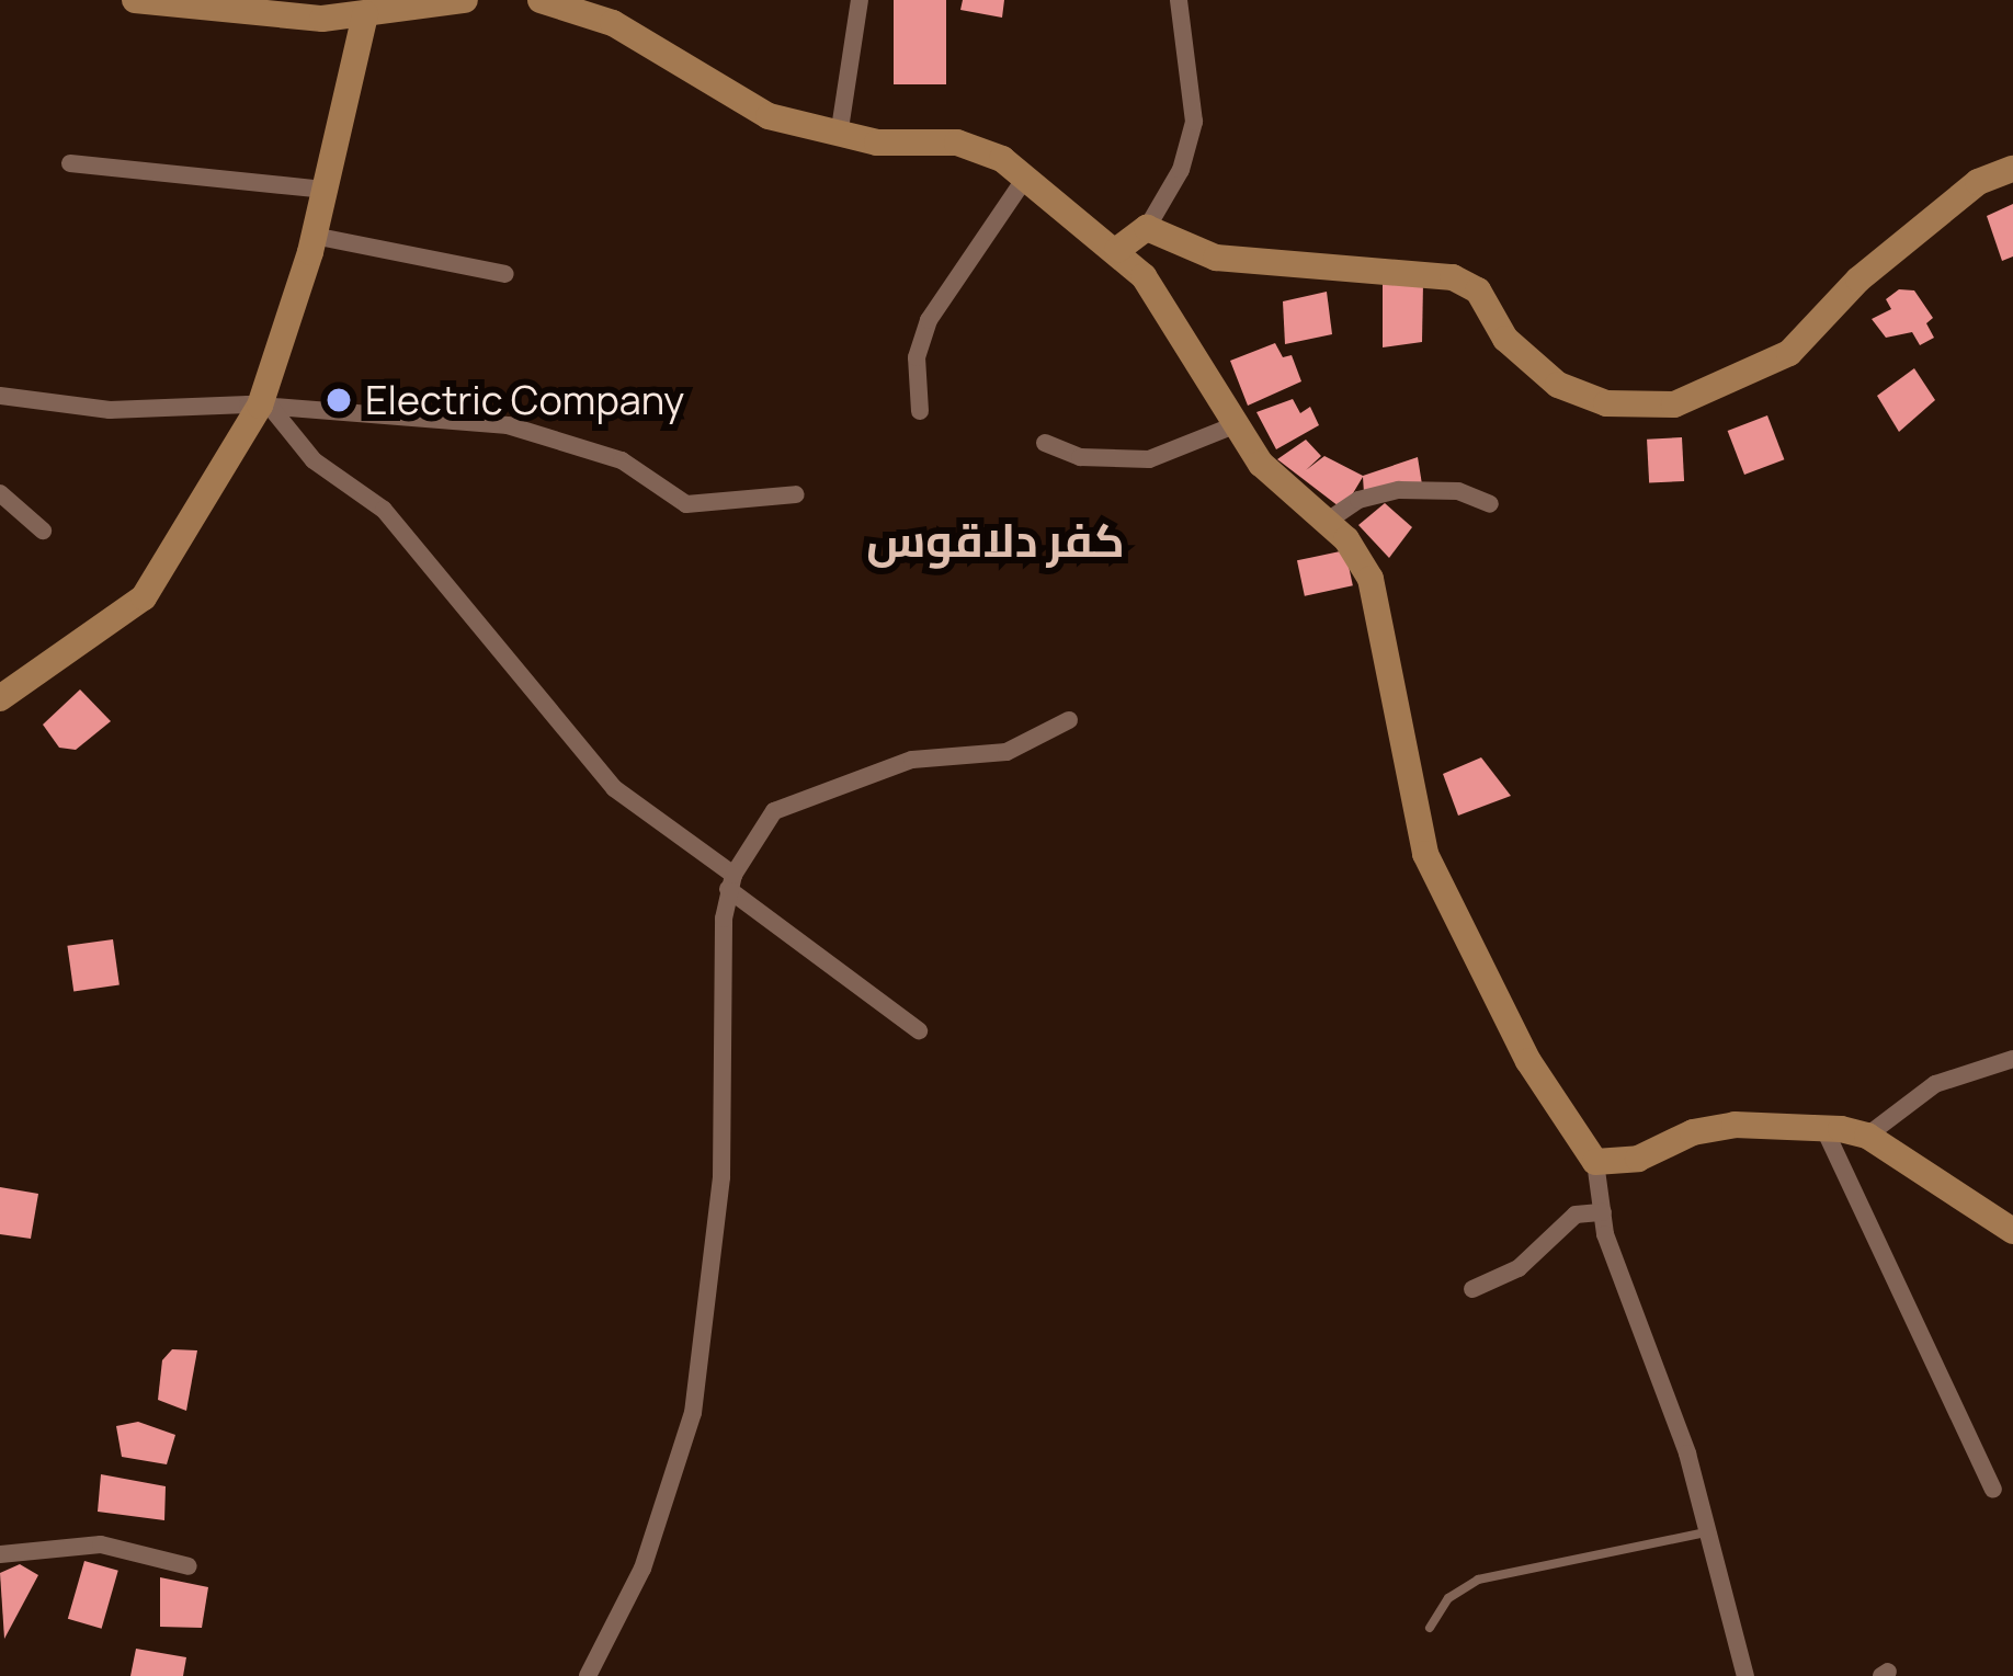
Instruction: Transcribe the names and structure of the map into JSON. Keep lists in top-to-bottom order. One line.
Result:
{"districts":["كفر دلاقوس"],"places":["Electric Company"]}
